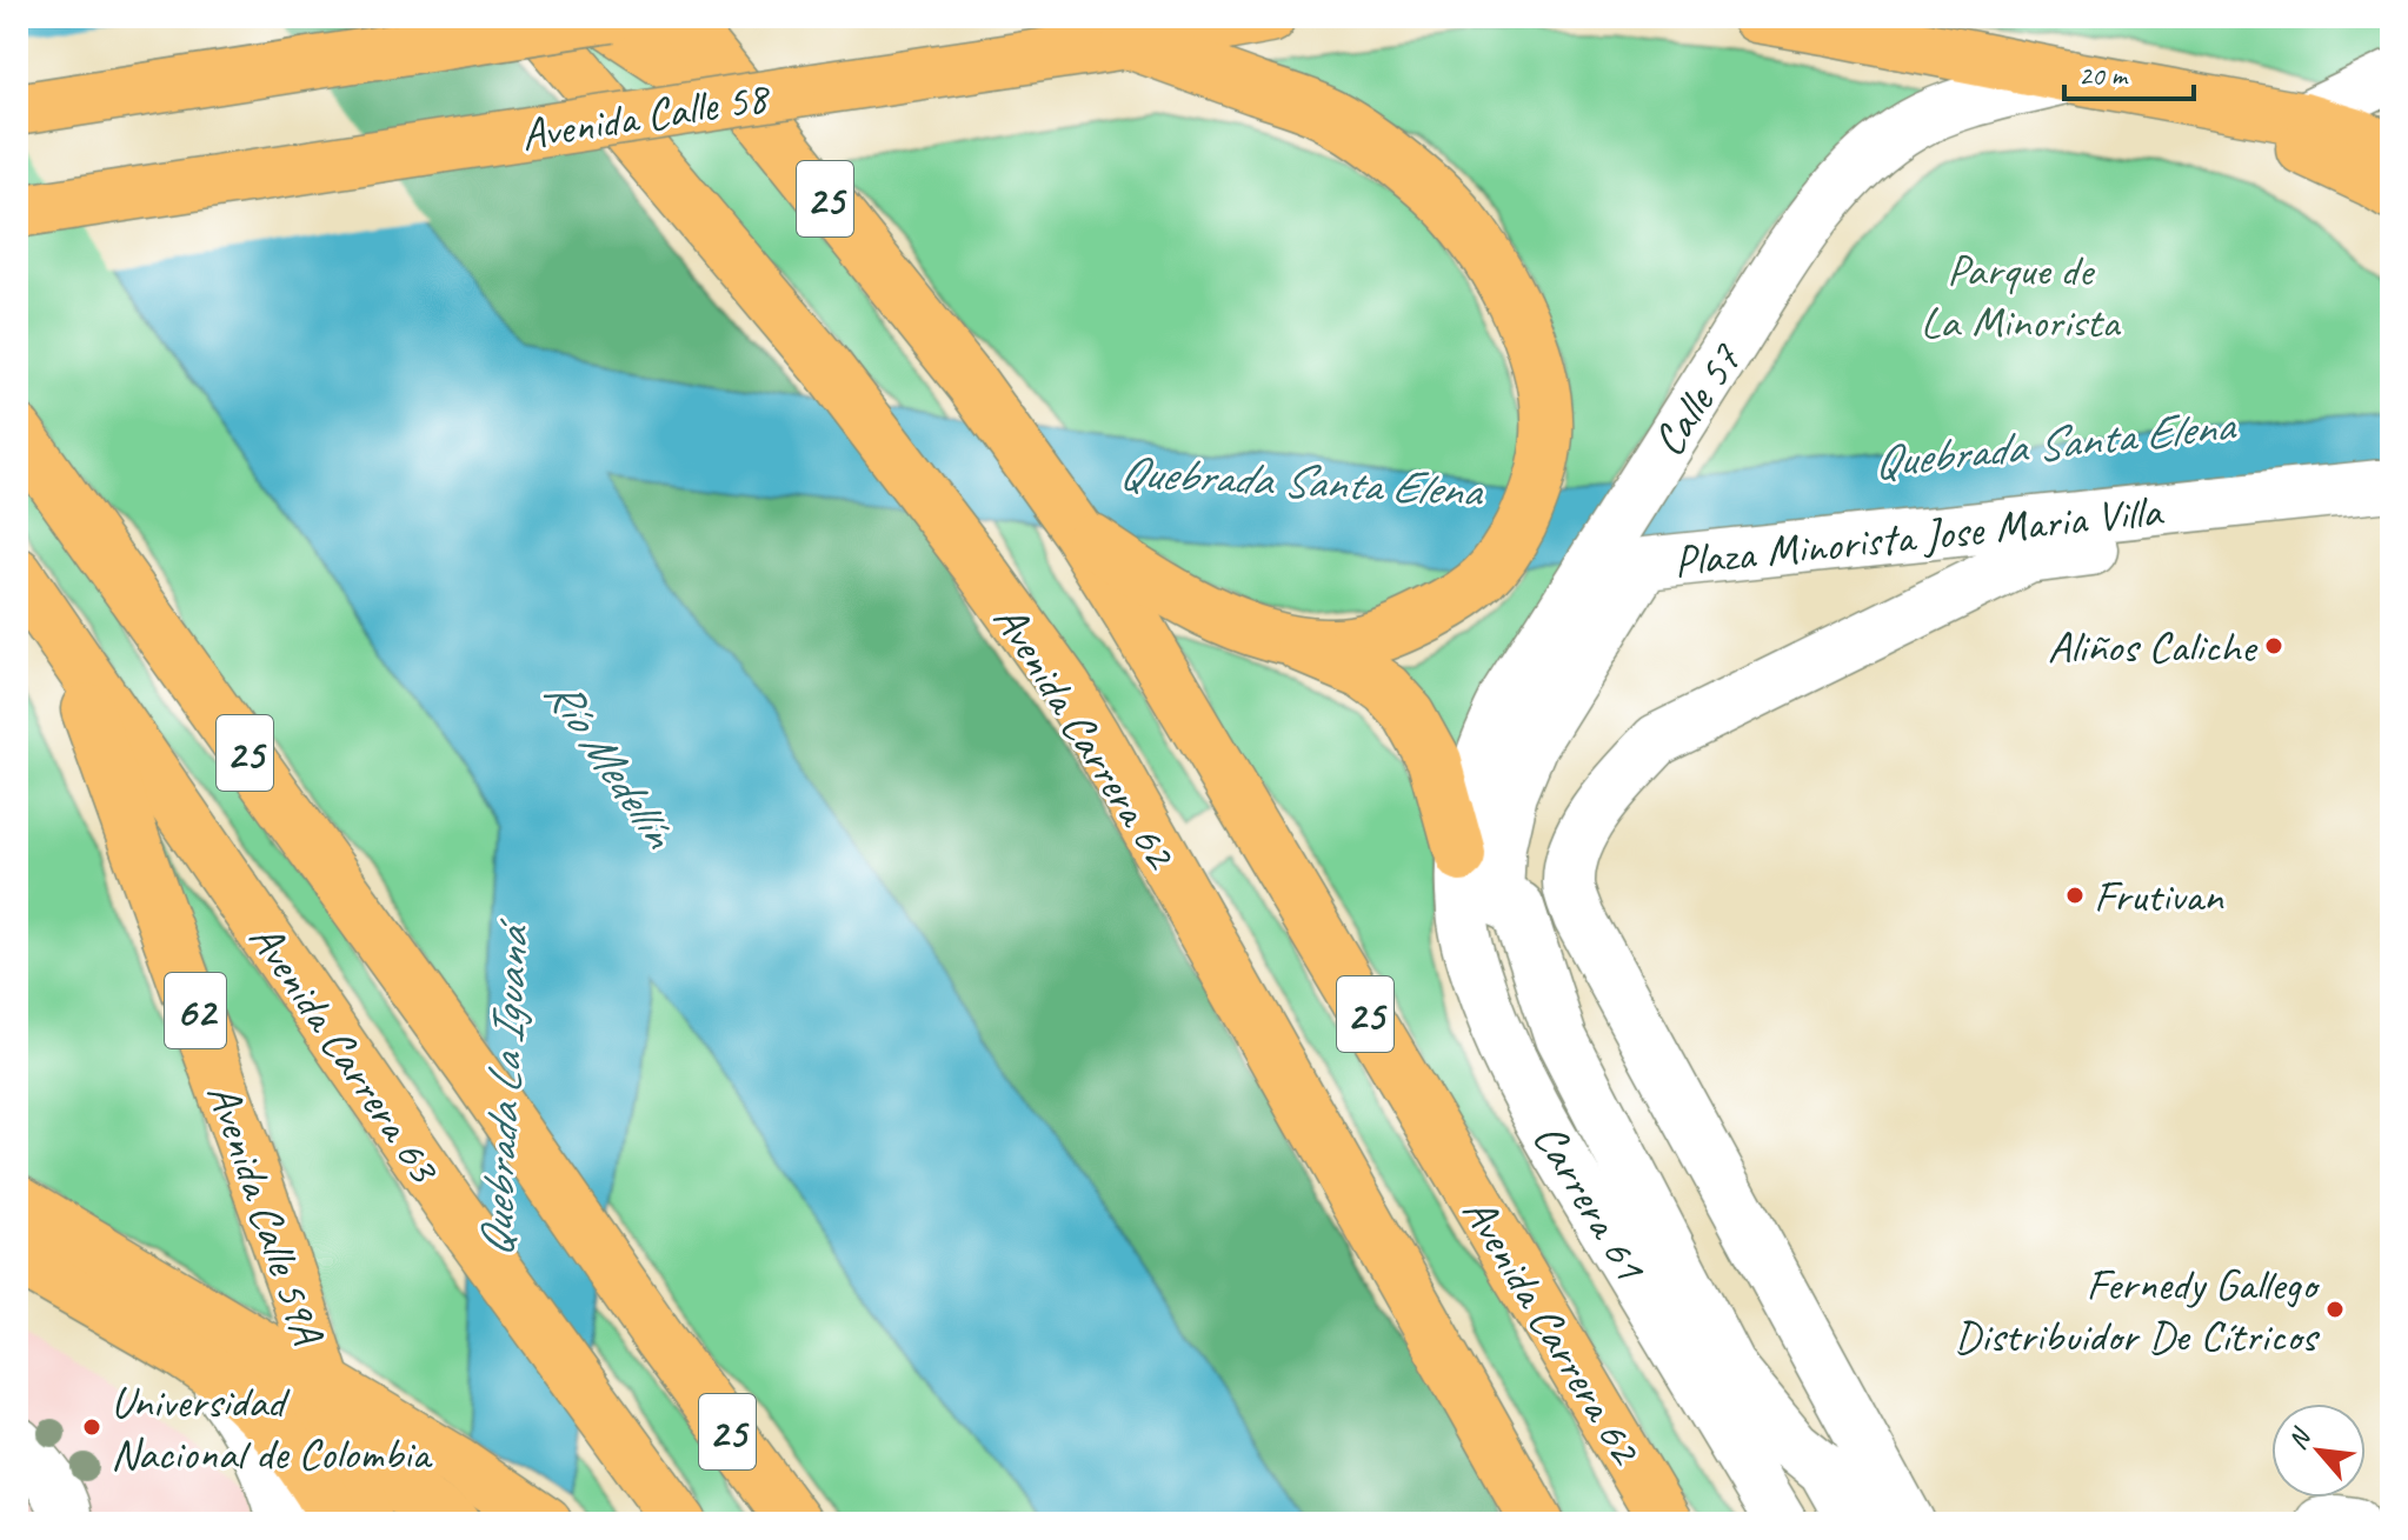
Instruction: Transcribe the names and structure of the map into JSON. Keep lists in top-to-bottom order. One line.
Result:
{"streets":{"main road":["Avenida Calle 58","25","Avenida Carrera 62","62","Avenida Carrera 63","Avenida Calle 59A"],"street":["Calle 57","Plaza Minorista Jose Maria Villa","Carrera 61"]},"crossings":[["Avenida Calle 58","Avenida Carrera 62"],["Calle 57","Carrera 61"],["Plaza Minorista Jose Maria Villa","Carrera 61"],["Avenida Carrera 63","Avenida Calle 59A"]],"water":["Quebrada Santa Elena","Río Medellín","Quebrada La Iguaná"],"parks":["Parque de La Minorista"],"places":["Aliños Caliche","Frutivan","Fernedy Gallego Distribuidor De Cítricos","Universidad Nacional de Colombia"],"scale_bar":"20 m","north":"top left"}
